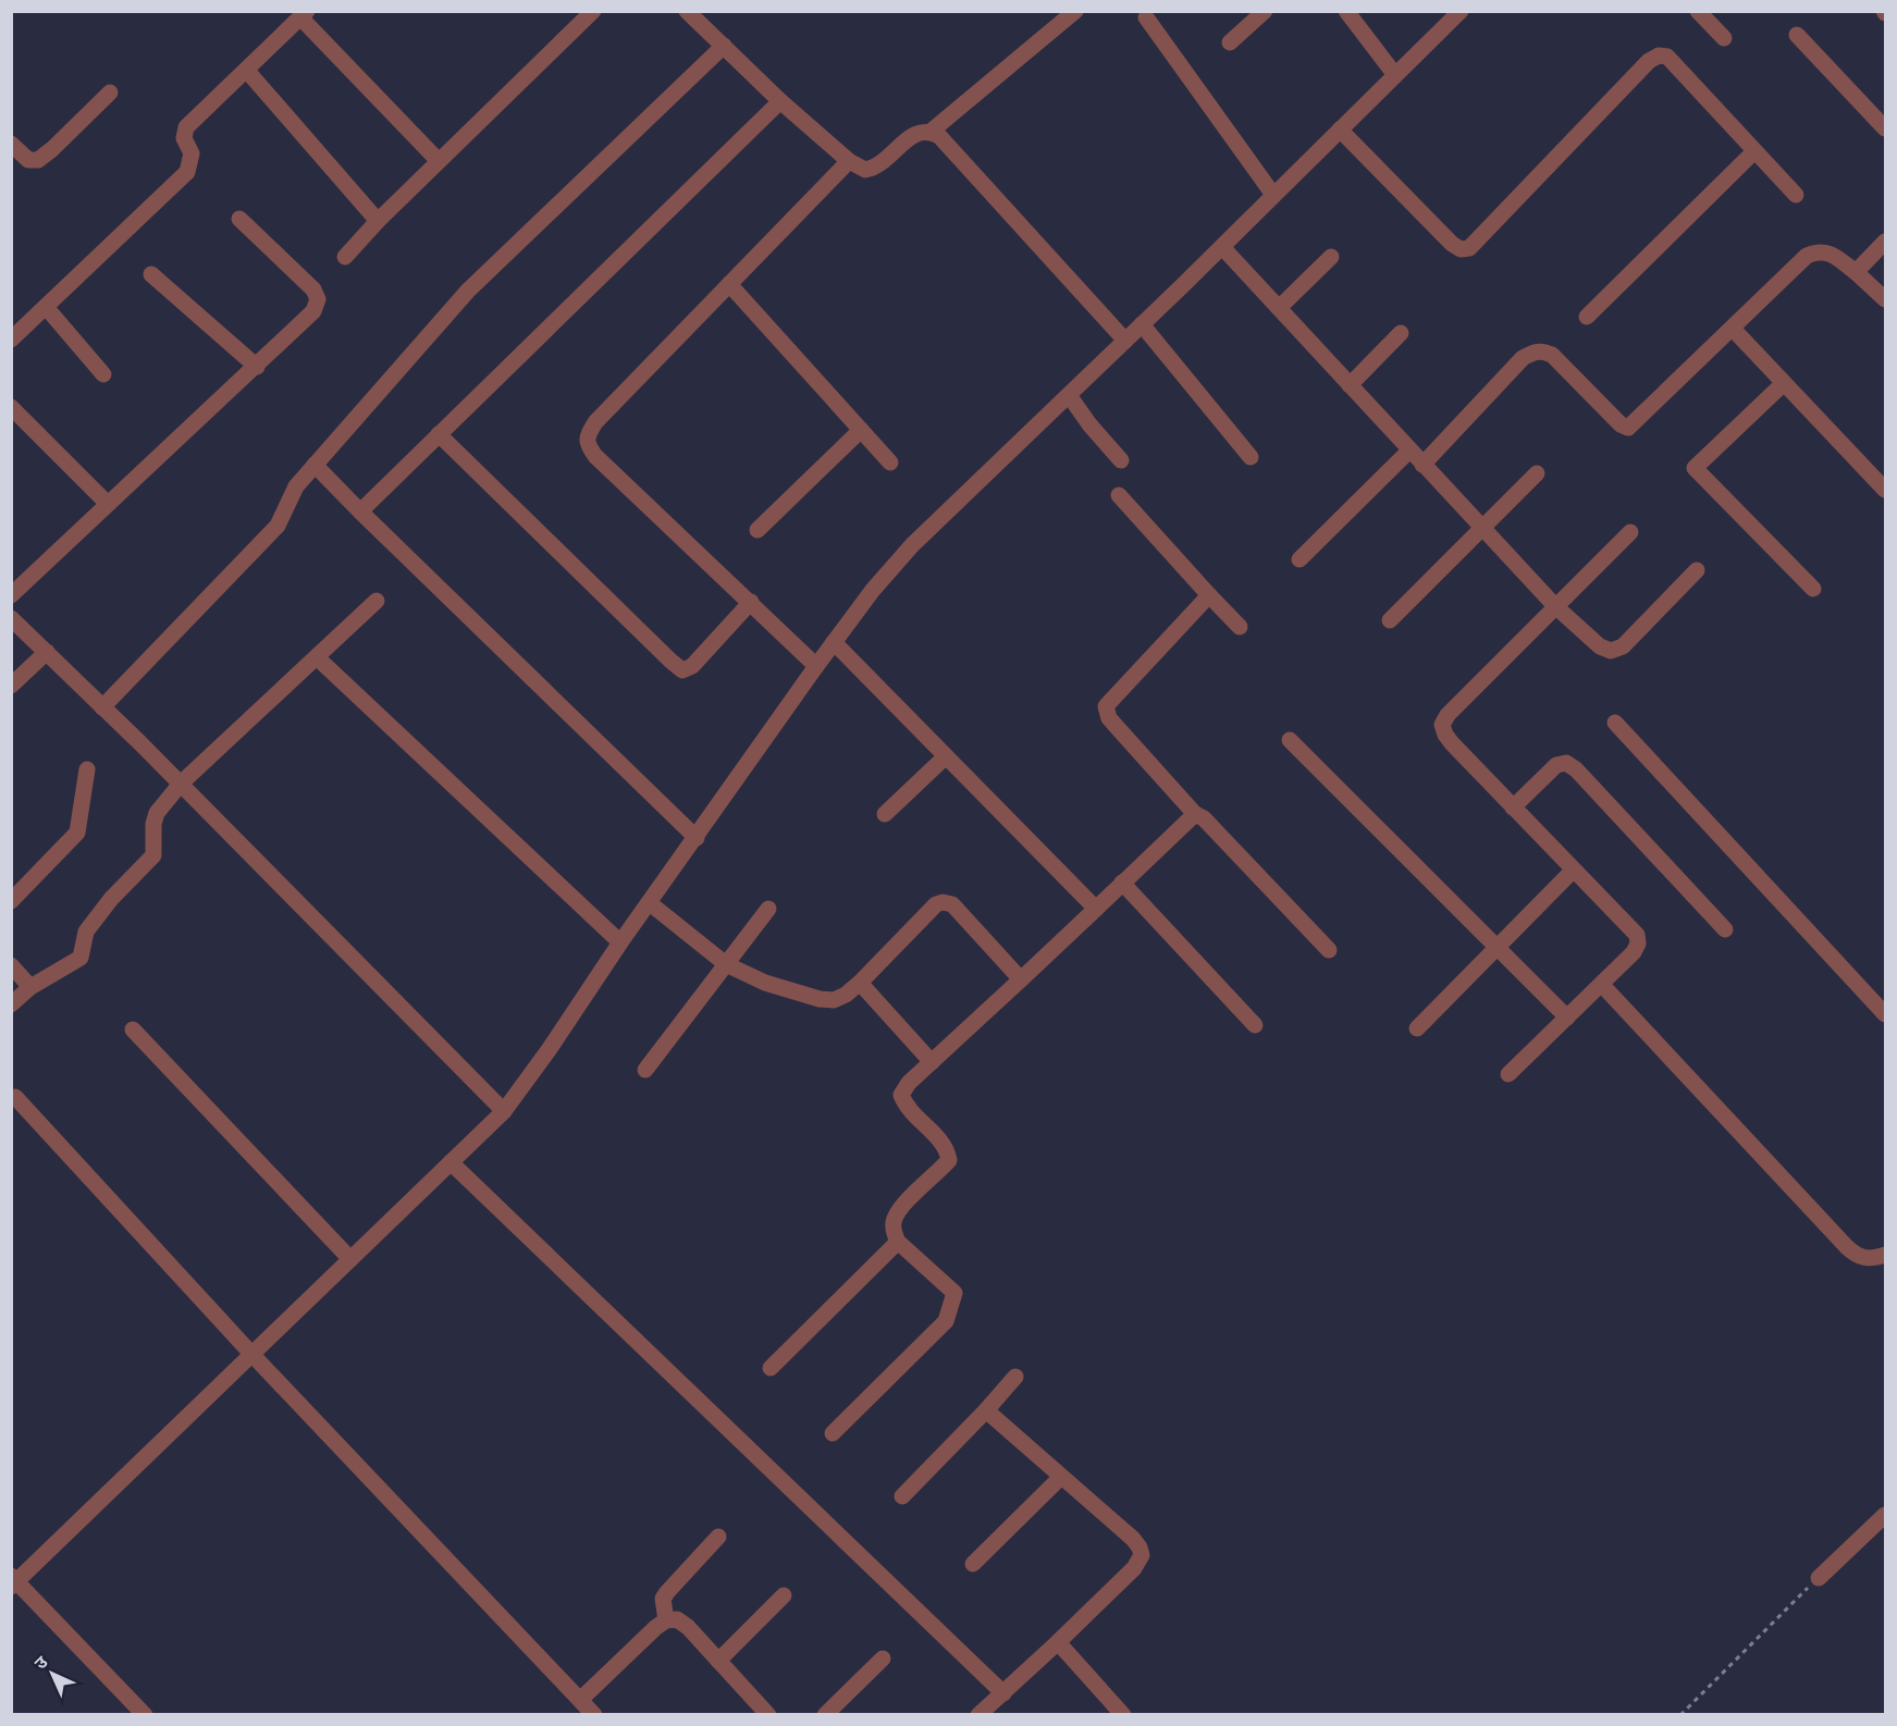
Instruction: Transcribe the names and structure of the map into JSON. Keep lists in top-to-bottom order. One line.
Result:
{"north":"top left"}
